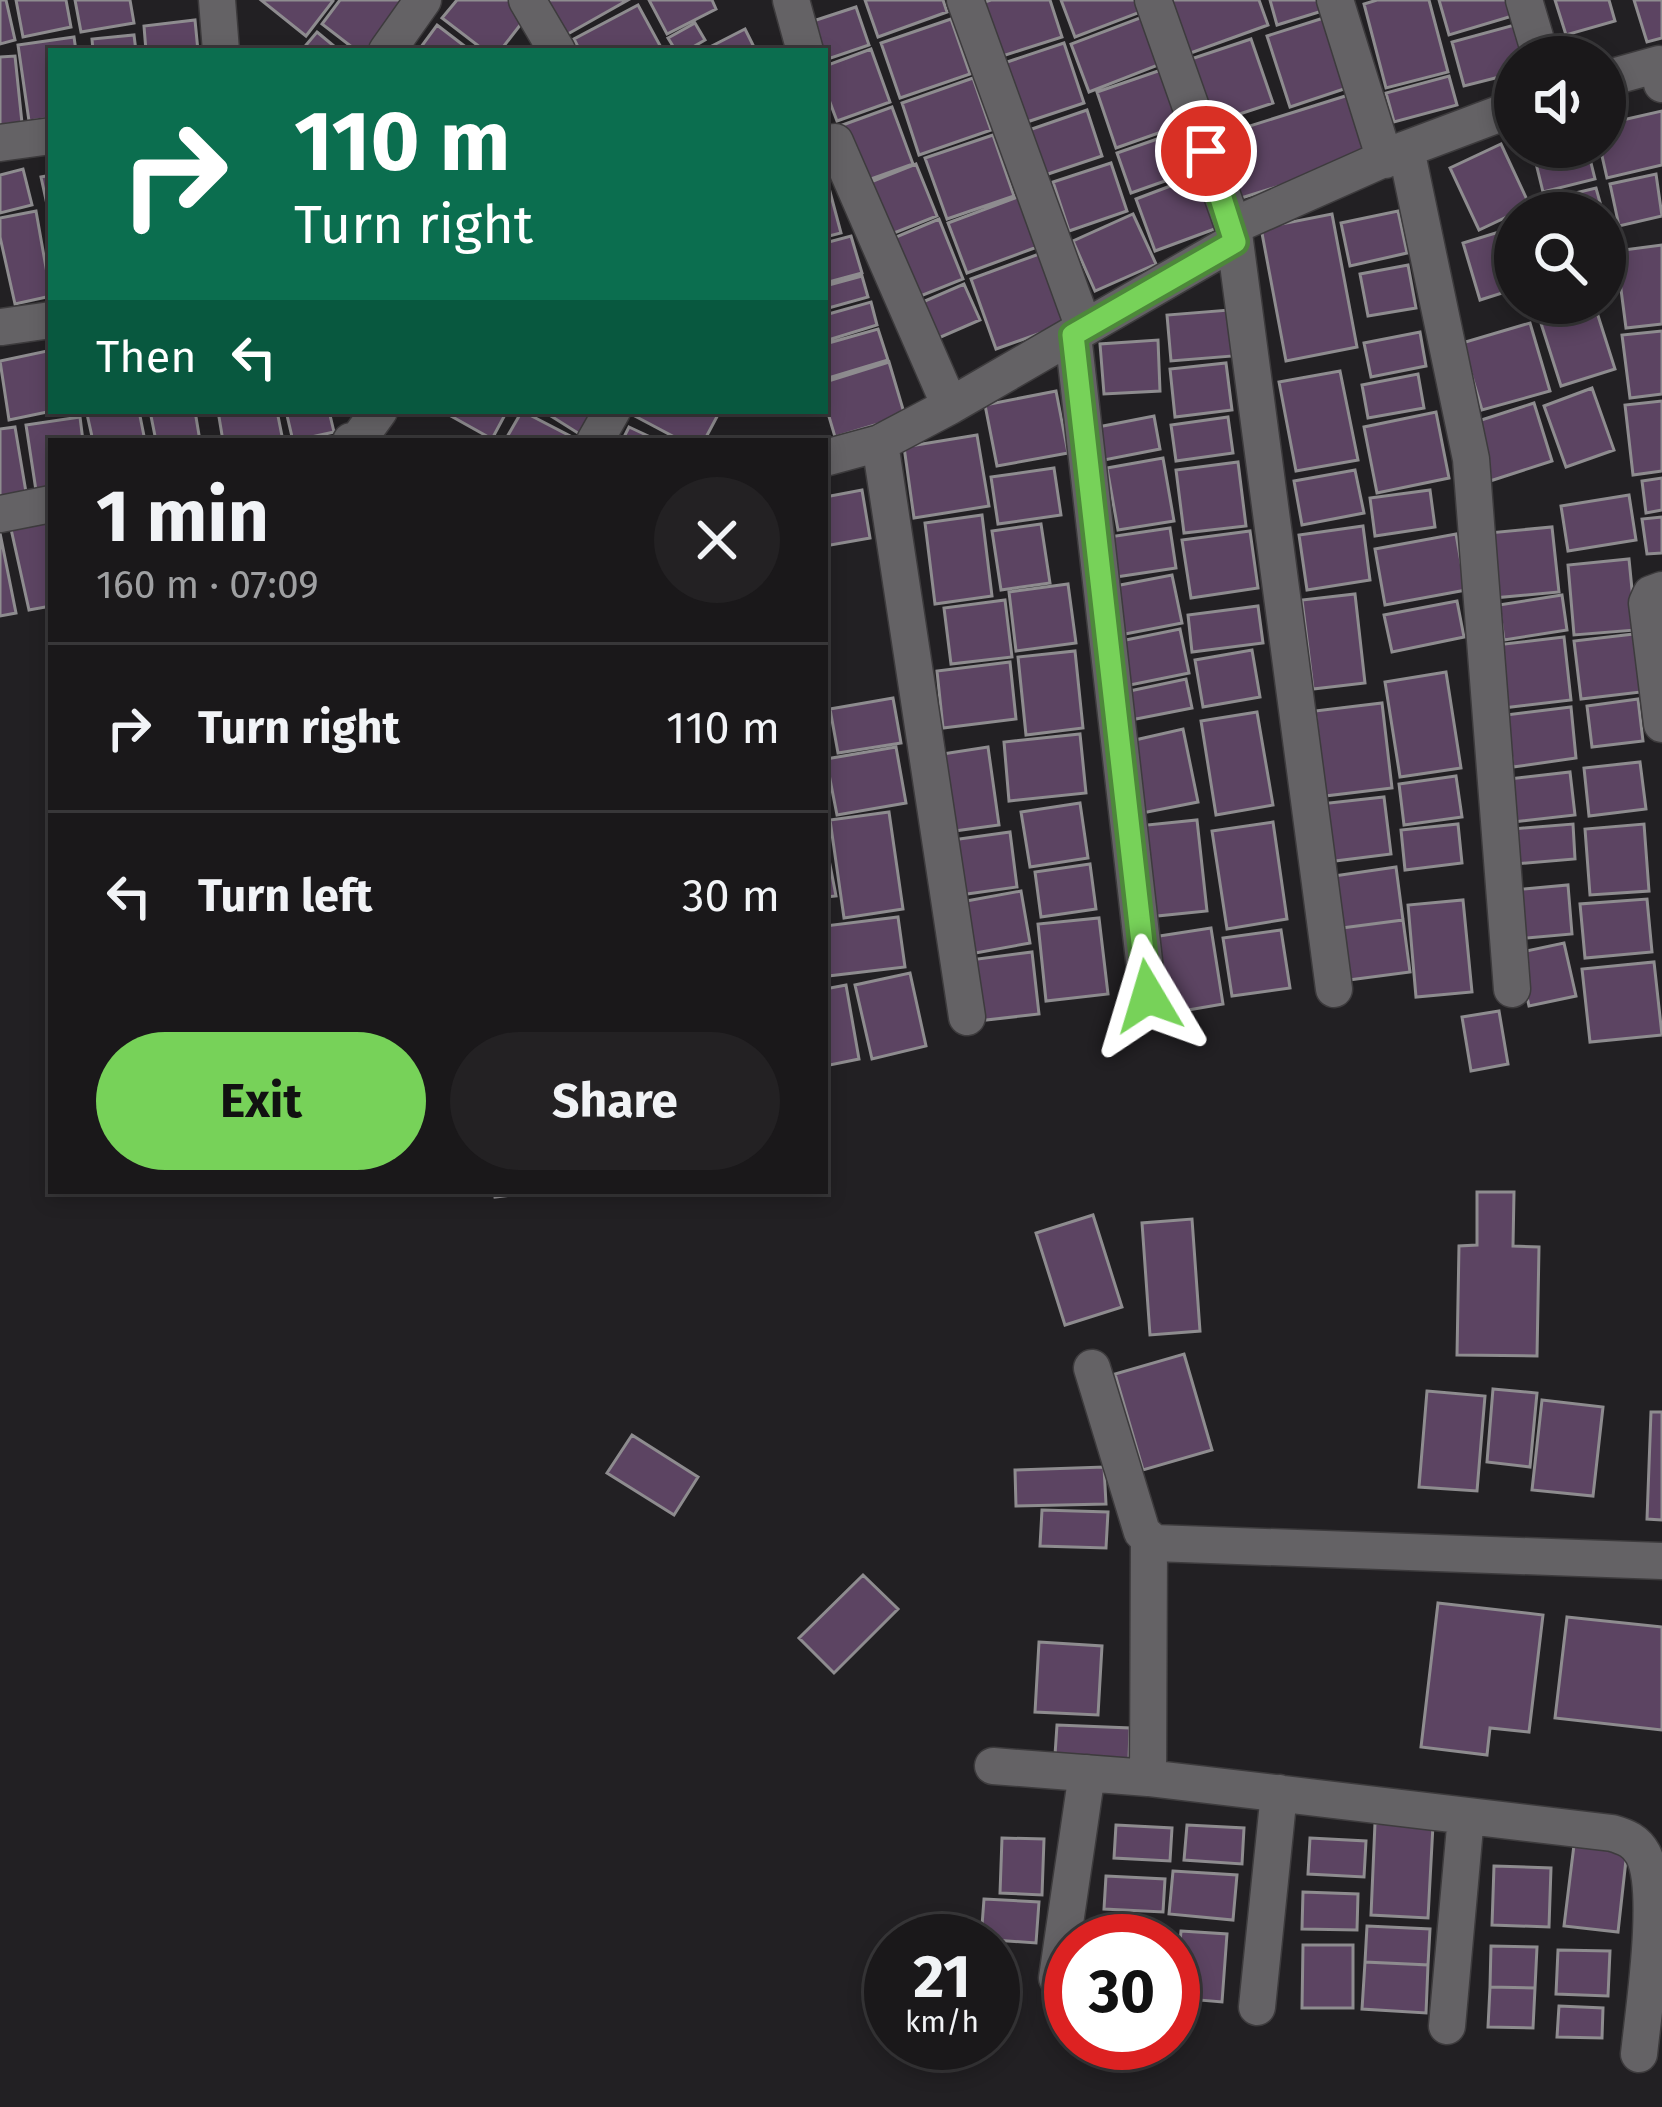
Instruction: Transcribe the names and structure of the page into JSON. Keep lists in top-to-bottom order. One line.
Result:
{"page":{"turn":["110 m","Turn right"],"then":"Then","heading":["1 min","160 m · 07:09"],"list":[{"name":"Turn right","value":"110 m"},{"name":"Turn left","value":"30 m"}],"buttons":["Exit","Share"],"speed":"21 km/h","limit":"30"}}
